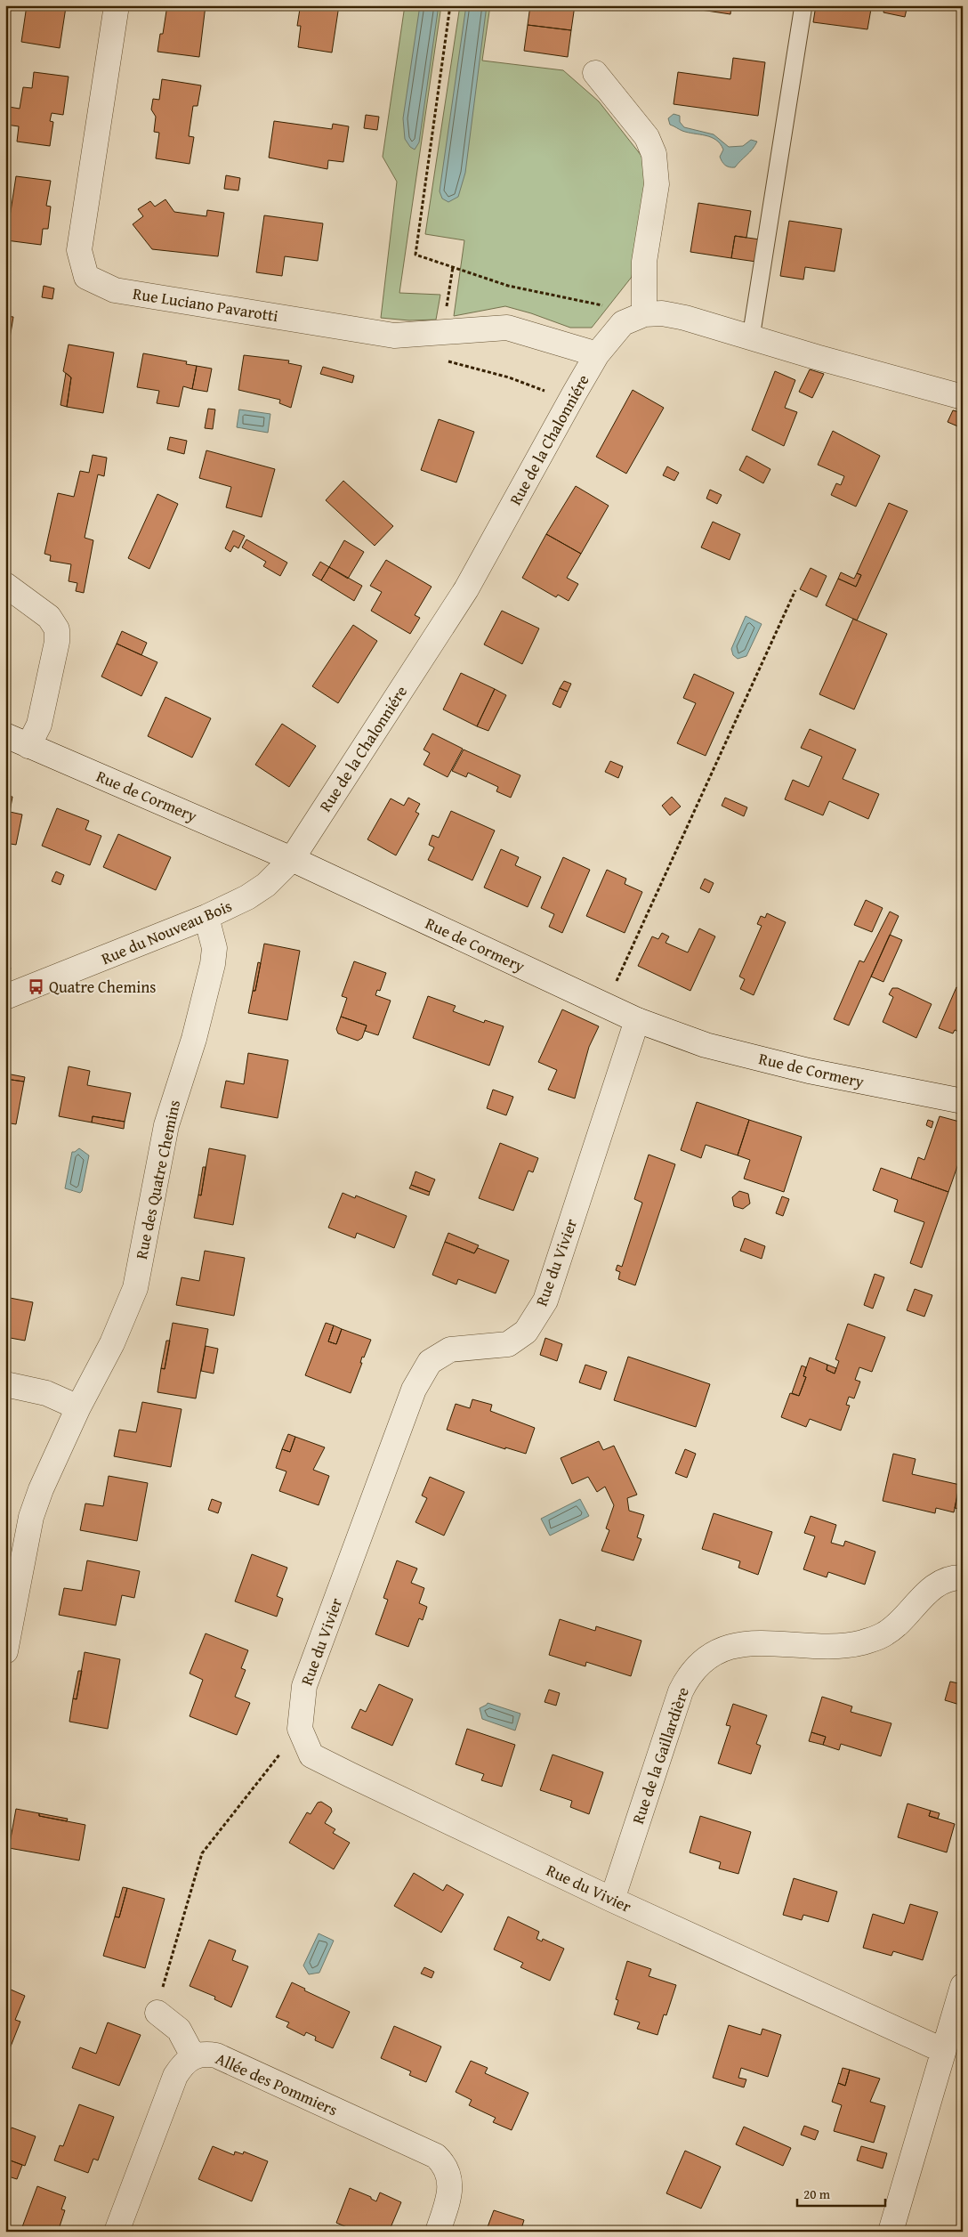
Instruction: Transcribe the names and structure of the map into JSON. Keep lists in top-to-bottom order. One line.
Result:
{"streets":{"street":["Rue Luciano Pavarotti","Rue de la Chalonniére","Rue de Cormery","Rue du Nouveau Bois","Rue des Quatre Chemins","Rue du Vivier","Rue de la Gaillardière","Allée des Pommiers"]},"crossings":[["Rue Luciano Pavarotti","Rue de la Chalonniére"],["Rue de la Chalonniére","Rue de Cormery"],["Rue de la Chalonniére","Rue du Nouveau Bois"],["Rue de Cormery","Rue du Nouveau Bois"],["Rue de Cormery","Rue du Vivier"],["Rue du Nouveau Bois","Rue des Quatre Chemins"],["Rue du Vivier","Rue de la Gaillardière"]],"places":{"bus stop":["Quatre Chemins"]},"scale_bar":"20 m"}
